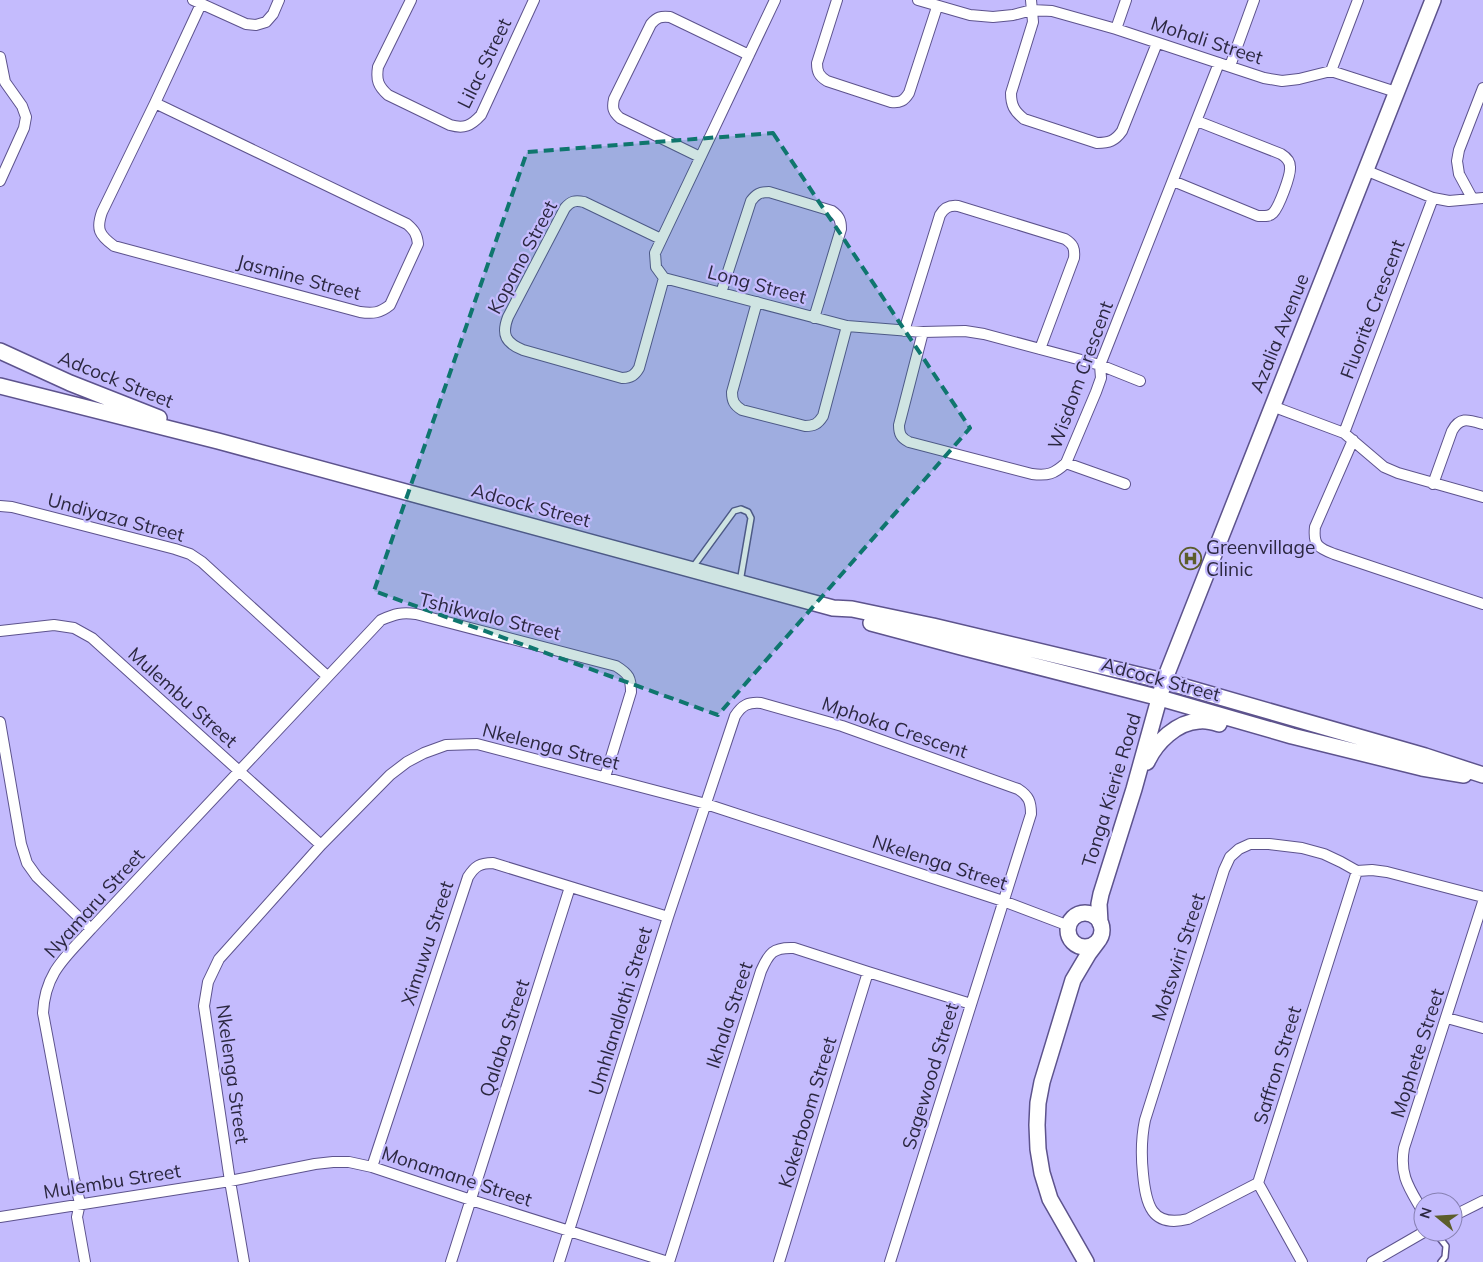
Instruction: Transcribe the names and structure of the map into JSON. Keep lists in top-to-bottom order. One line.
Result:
{"streets":{"main road":["Azalia Avenue","Adcock Street","Tonga Kierie Road"],"street":["Mohali Street","Lilac Street","Kopano Street","Jasmine Street","Long Street","Fluorite Crescent","Wisdom Crescent","Undiyaza Street","Tshikwalo Street","Mulembu Street","Mphoka Crescent","Nkelenga Street","Nyamaru Street","Ximuwu Street","Motswiri Street","Umhlandlothi Street","Ikhala Street","Qalaba Street","Mophete Street","Saffron Street","Sagewood Street","Kokerboom Street","Monamane Street"]},"crossings":[["Mohali Street","Wisdom Crescent"],["Kopano Street","Long Street"],["Long Street","Wisdom Crescent"],["Azalia Avenue","Adcock Street"],["Azalia Avenue","Tonga Kierie Road"],["Adcock Street","Tonga Kierie Road"],["Undiyaza Street","Tshikwalo Street"],["Tshikwalo Street","Mulembu Street"],["Tshikwalo Street","Nkelenga Street"],["Tshikwalo Street","Nyamaru Street"],["Mulembu Street","Nkelenga Street"],["Mulembu Street","Nyamaru Street"],["Mulembu Street","Monamane Street"],["Mphoka Crescent","Nkelenga Street"],["Mphoka Crescent","Umhlandlothi Street"],["Mphoka Crescent","Sagewood Street"],["Nkelenga Street","Tonga Kierie Road"],["Nkelenga Street","Umhlandlothi Street"],["Nkelenga Street","Sagewood Street"],["Nkelenga Street","Monamane Street"],["Ximuwu Street","Umhlandlothi Street"],["Ximuwu Street","Qalaba Street"],["Ximuwu Street","Monamane Street"],["Motswiri Street","Saffron Street"],["Umhlandlothi Street","Monamane Street"],["Ikhala Street","Sagewood Street"],["Ikhala Street","Kokerboom Street"],["Ikhala Street","Monamane Street"],["Qalaba Street","Monamane Street"]],"places":{"hospital":["Greenvillage Clinic"]},"north":"left"}
